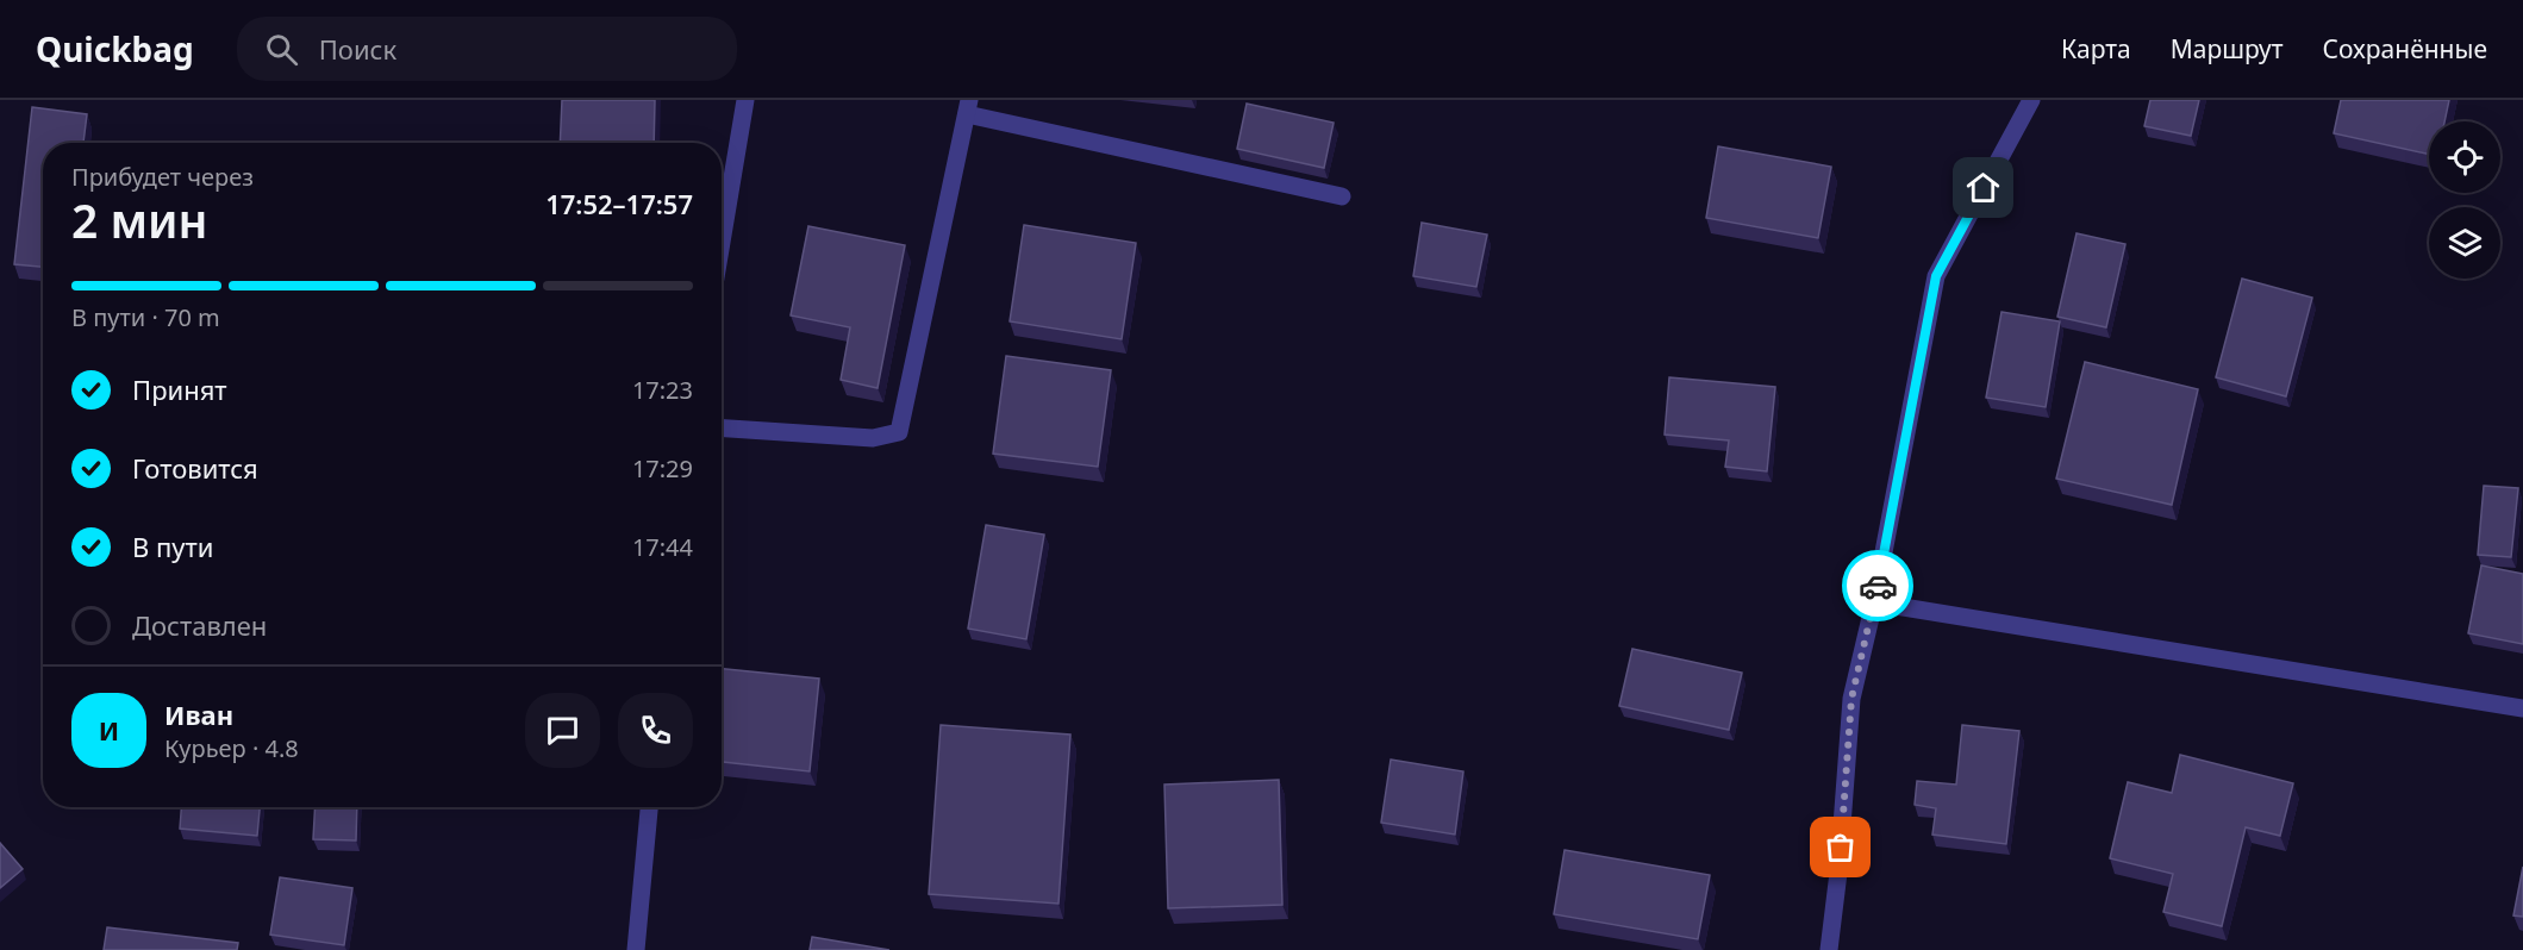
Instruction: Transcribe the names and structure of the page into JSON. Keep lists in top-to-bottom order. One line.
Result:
{"page":{"header":"Quickbag","search":"Поиск","nav":["Карта","Маршрут","Сохранённые"],"heading":["2 мин","Прибудет через","17:52–17:57"],"panel":["Иван","Курьер · 4.8"],"bar":"В пути · 70 m","list":[["Принят","17:23"],["Готовится","17:29"],["В пути","17:44"],"Доставлен"],"round":"И"}}
